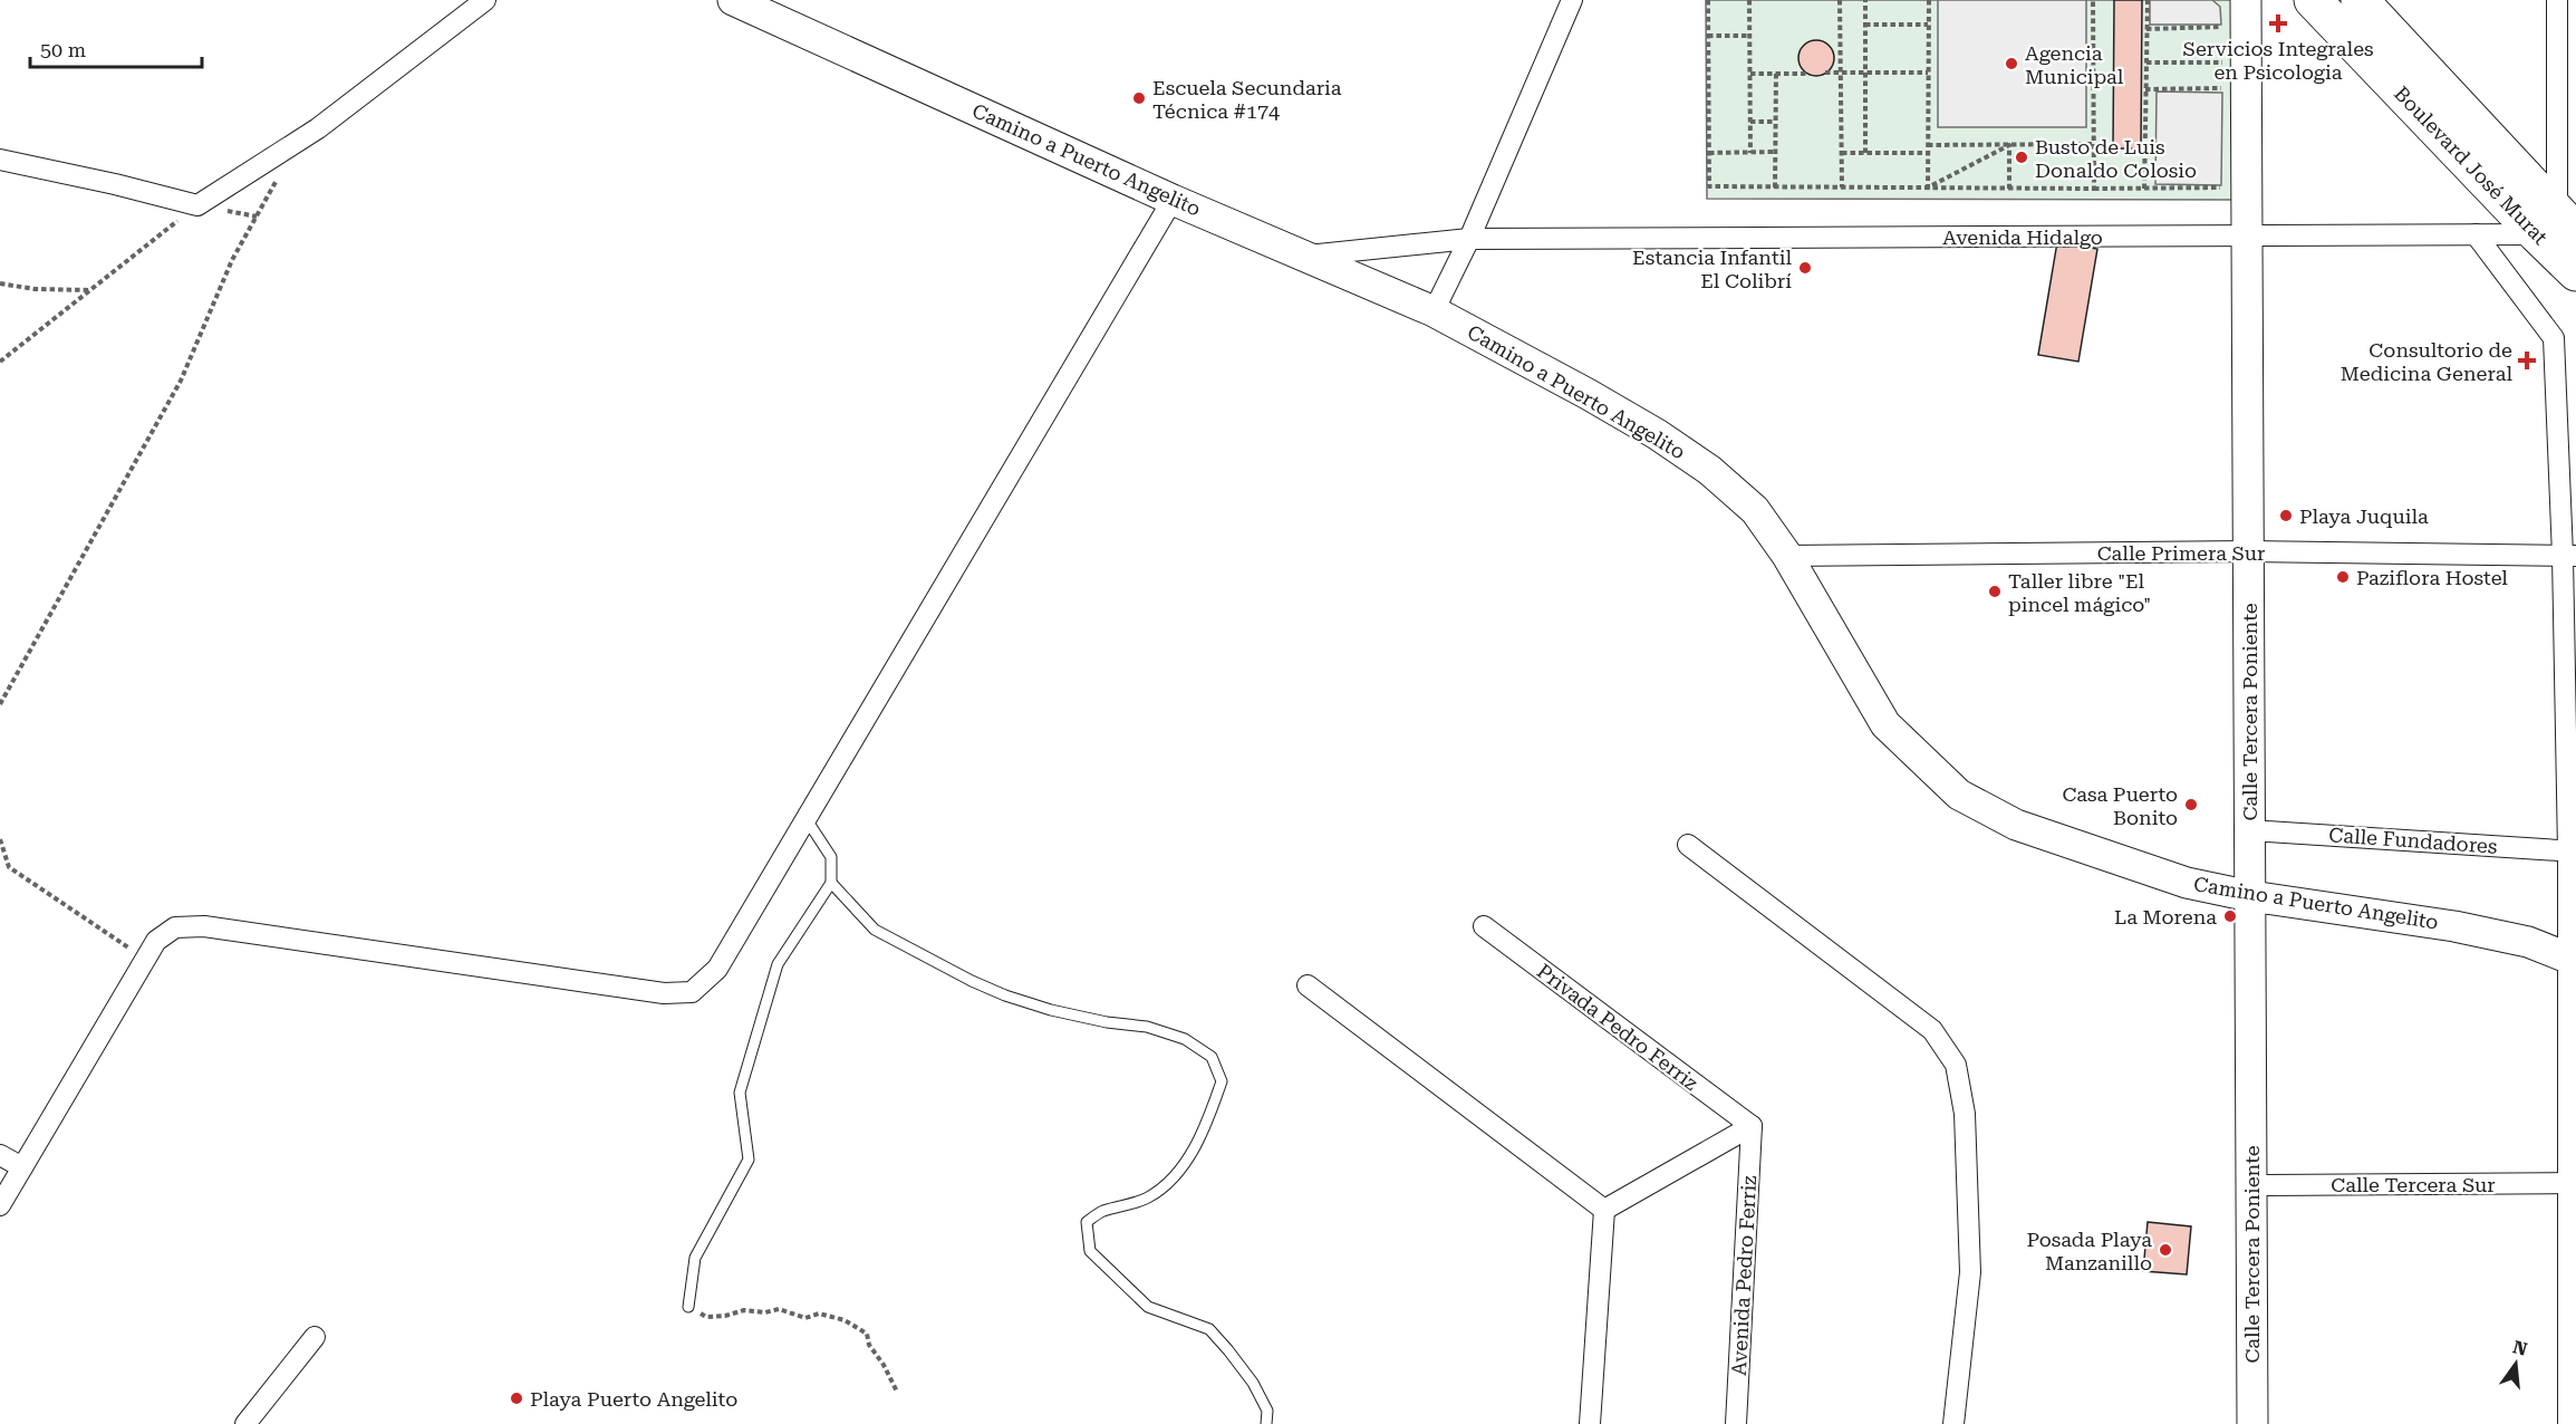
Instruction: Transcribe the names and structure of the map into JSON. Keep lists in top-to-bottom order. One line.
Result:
{"streets":{"highway":["Boulevard José Murat"],"street":["Camino a Puerto Angelito","Avenida Hidalgo","Calle Primera Sur","Calle Tercera Poniente","Calle Fundadores","Privada Pedro Ferriz","Calle Tercera Sur","Avenida Pedro Ferriz"]},"crossings":[["Camino a Puerto Angelito","Avenida Hidalgo"],["Camino a Puerto Angelito","Calle Primera Sur"],["Camino a Puerto Angelito","Calle Tercera Poniente"],["Boulevard José Murat","Avenida Hidalgo"],["Avenida Hidalgo","Calle Tercera Poniente"],["Calle Primera Sur","Calle Tercera Poniente"],["Calle Tercera Poniente","Calle Fundadores"],["Calle Tercera Poniente","Calle Tercera Sur"],["Privada Pedro Ferriz","Avenida Pedro Ferriz"]],"places":{"health":["Servicios Integrales en Psicologia","Consultorio de Medicina General"],"other":["Agencia Municipal","Escuela Secundaria Técnica #174","Busto de Luis Donaldo Colosio","Estancia Infantil El Colibrí","Playa Juquila","Paziflora Hostel","Taller libre \"El pincel mágico\"","Casa Puerto Bonito","La Morena","Posada Playa Manzanillo","Playa Puerto Angelito"]},"scale_bar":"50 m","north":"top"}
